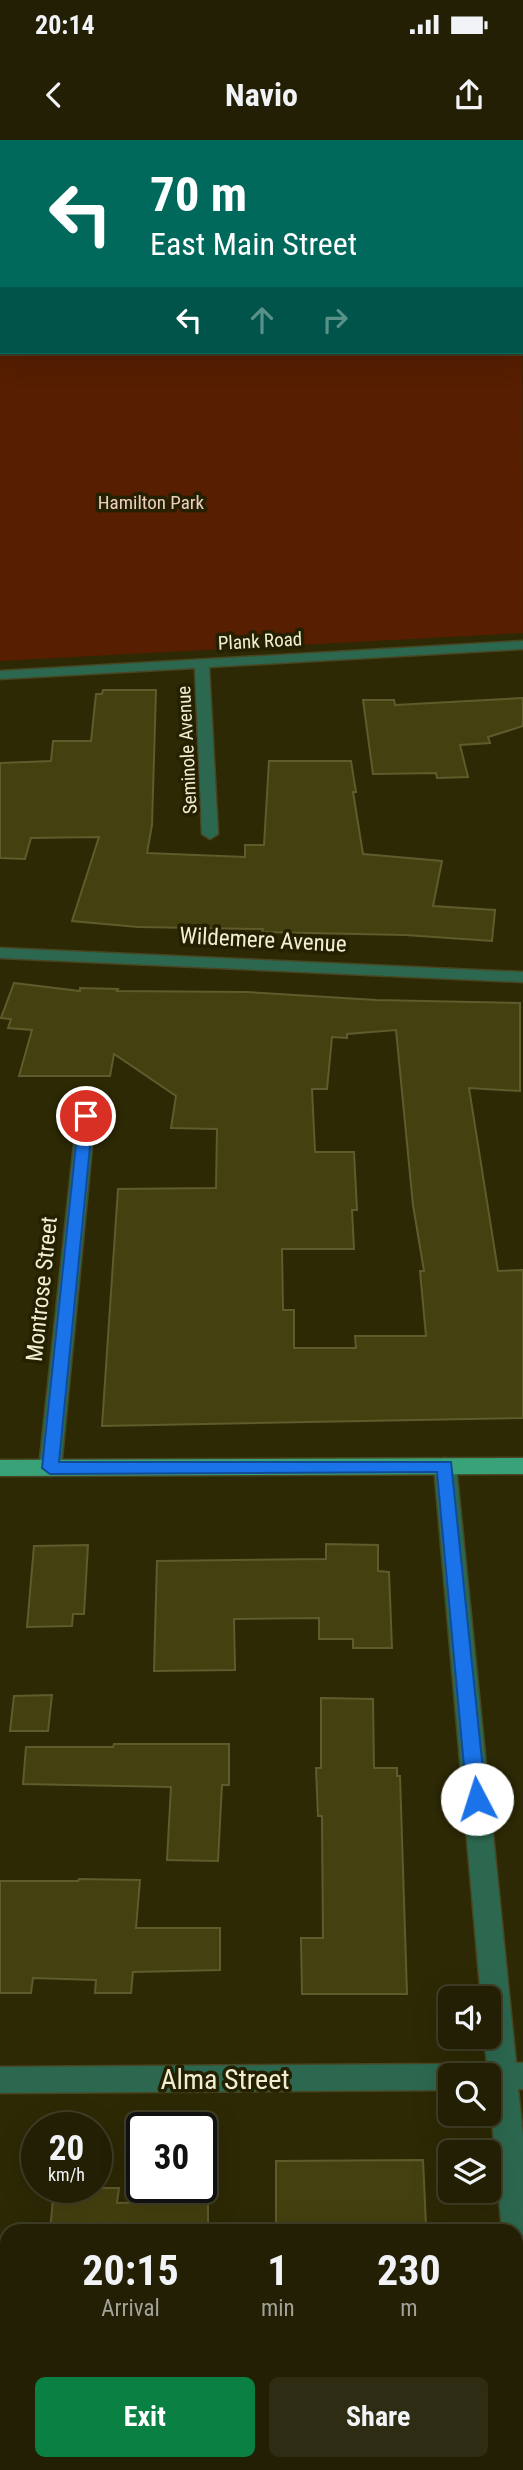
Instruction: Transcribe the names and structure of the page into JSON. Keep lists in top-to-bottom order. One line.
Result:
{"streets":{"street":["Plank Road","Seminole Avenue","Wildemere Avenue","Montrose Street","Alma Street"]},"crossings":[["Plank Road","Seminole Avenue"]],"parks":["Hamilton Park"],"page":{"status":"20:14","header":"Navio","turn":["70 m","East Main Street"],"speed":"20 km/h","limit":"30","eta":["20:15","Arrival","1","min","230","m"],"buttons":["Exit","Share"]}}
